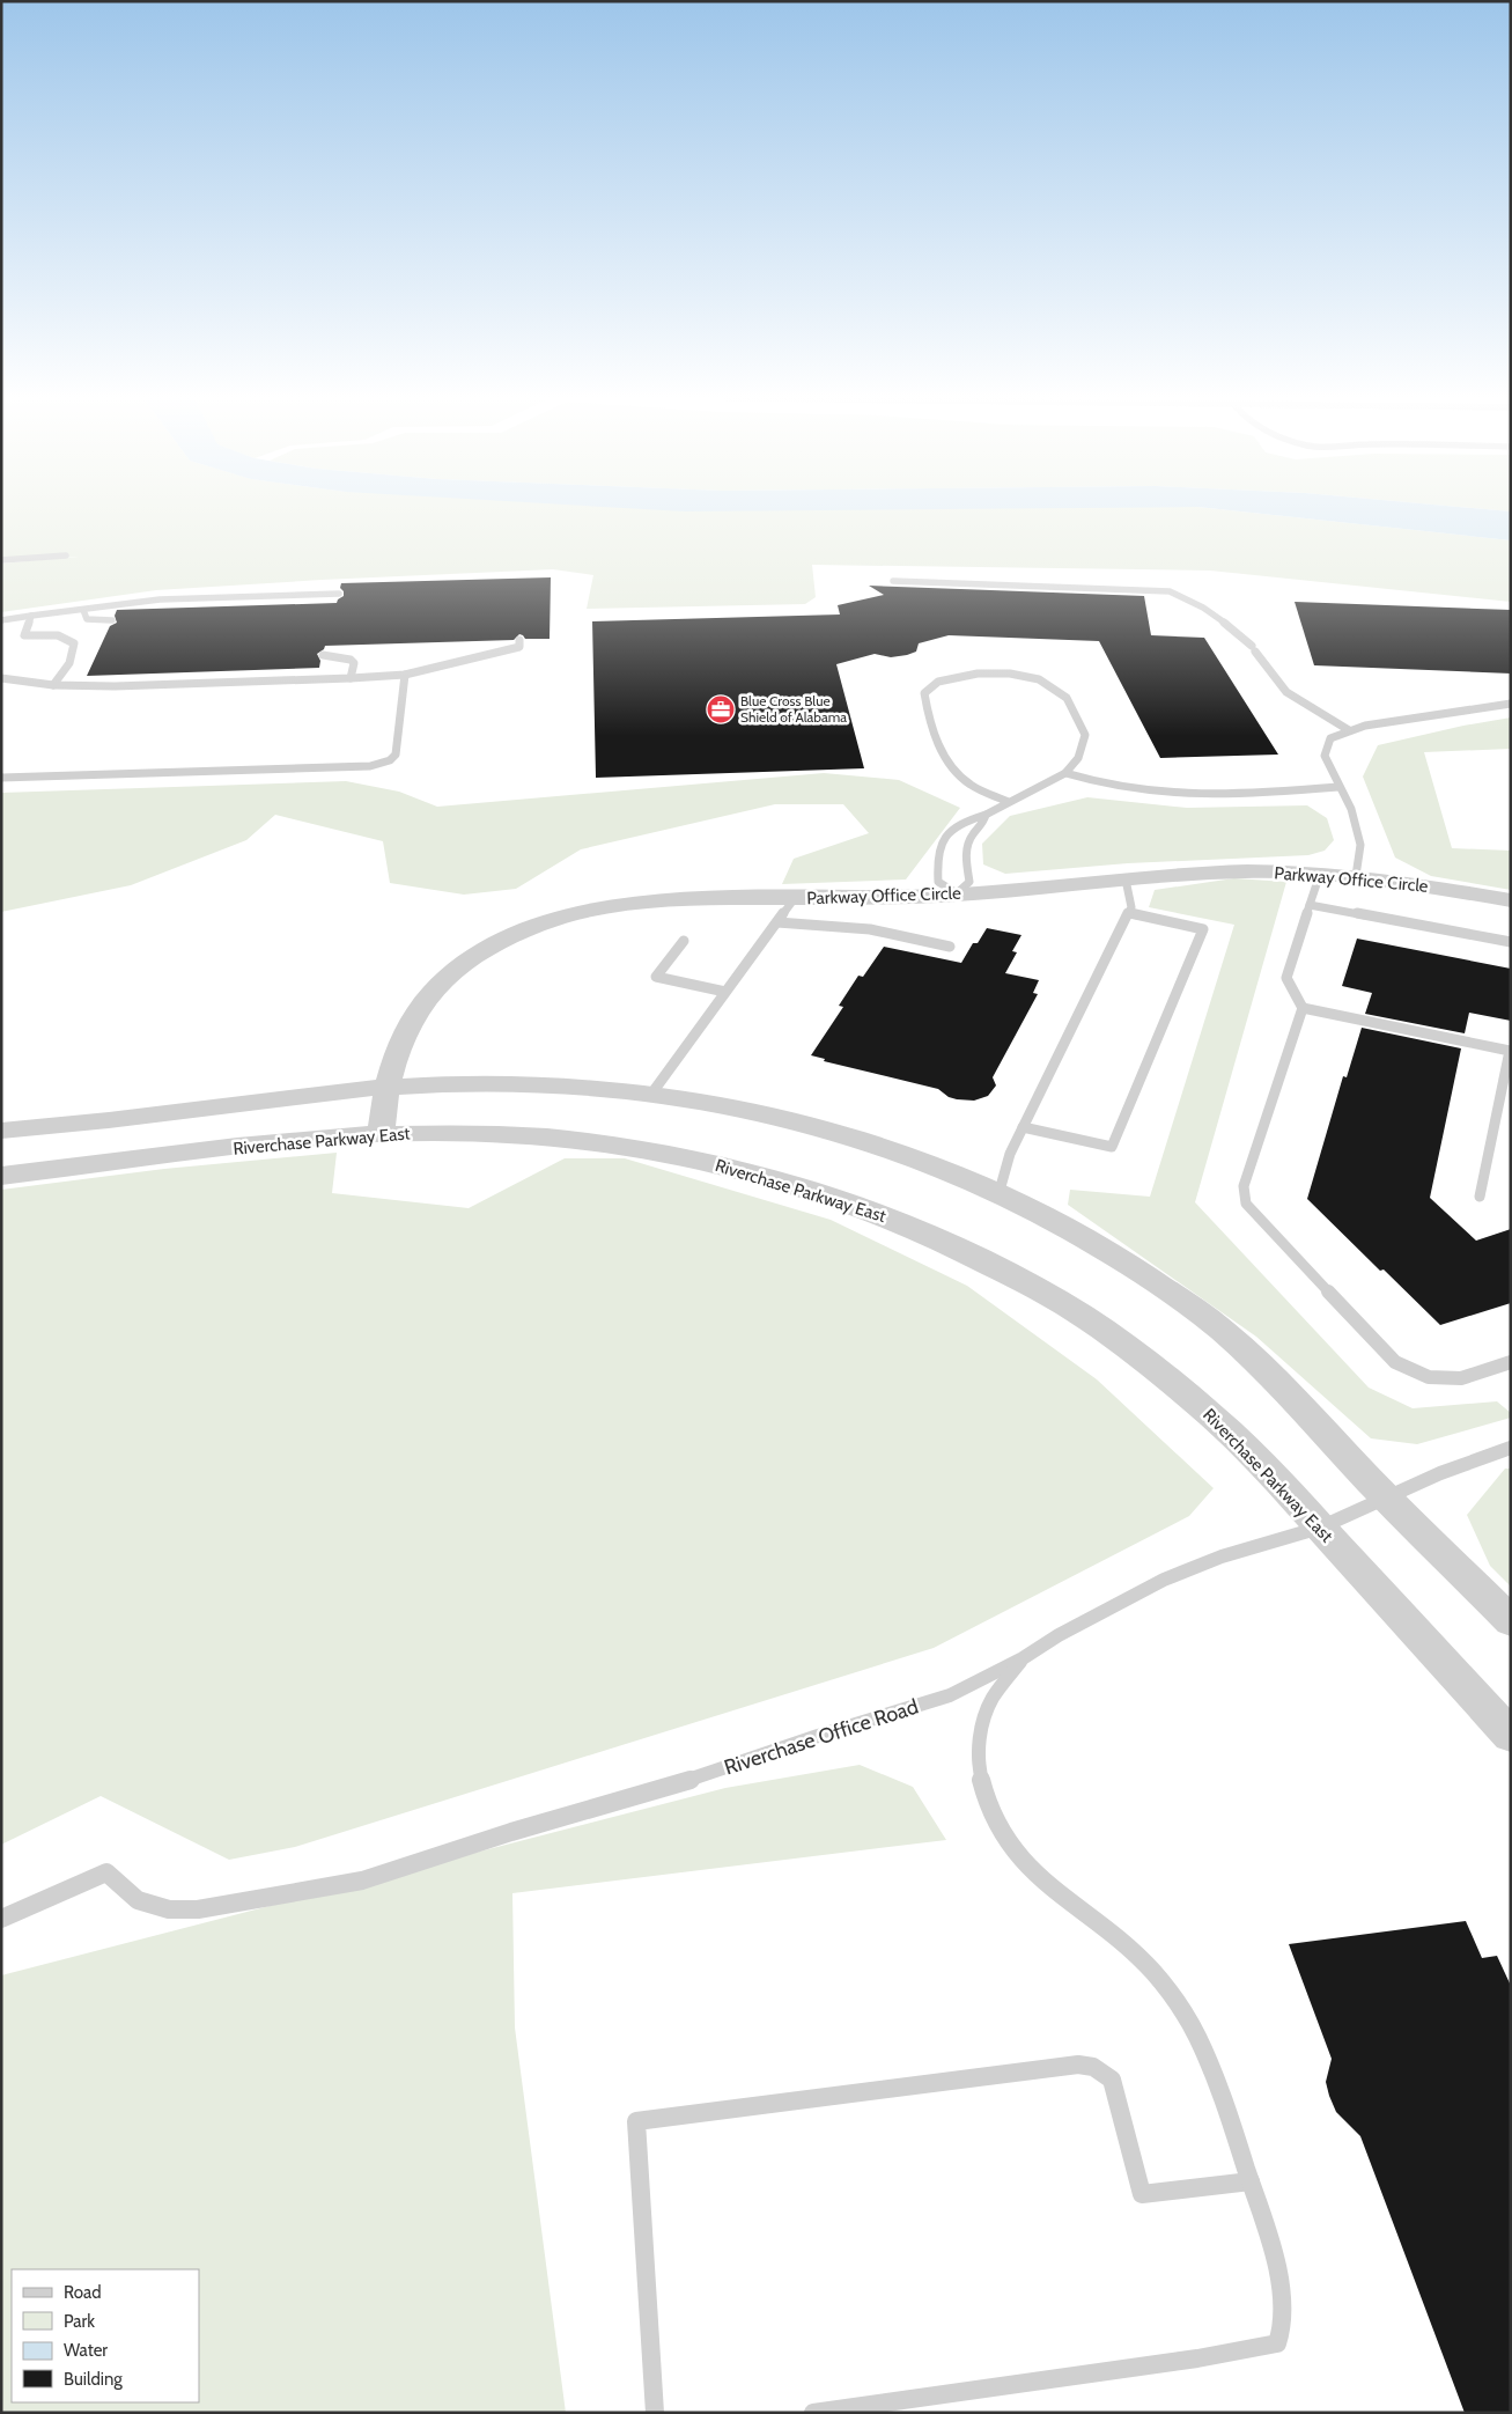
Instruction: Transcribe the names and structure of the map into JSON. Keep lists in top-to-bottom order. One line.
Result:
{"streets":{"street":["Parkway Office Circle","Riverchase Parkway East"],"lane":["Riverchase Office Road"]},"crossings":[["Parkway Office Circle","Riverchase Parkway East"],["Riverchase Parkway East","Riverchase Office Road"]],"places":{"office":["Blue Cross Blue Shield of Alabama"]},"legend":["Road","Park","Water","Building"]}
